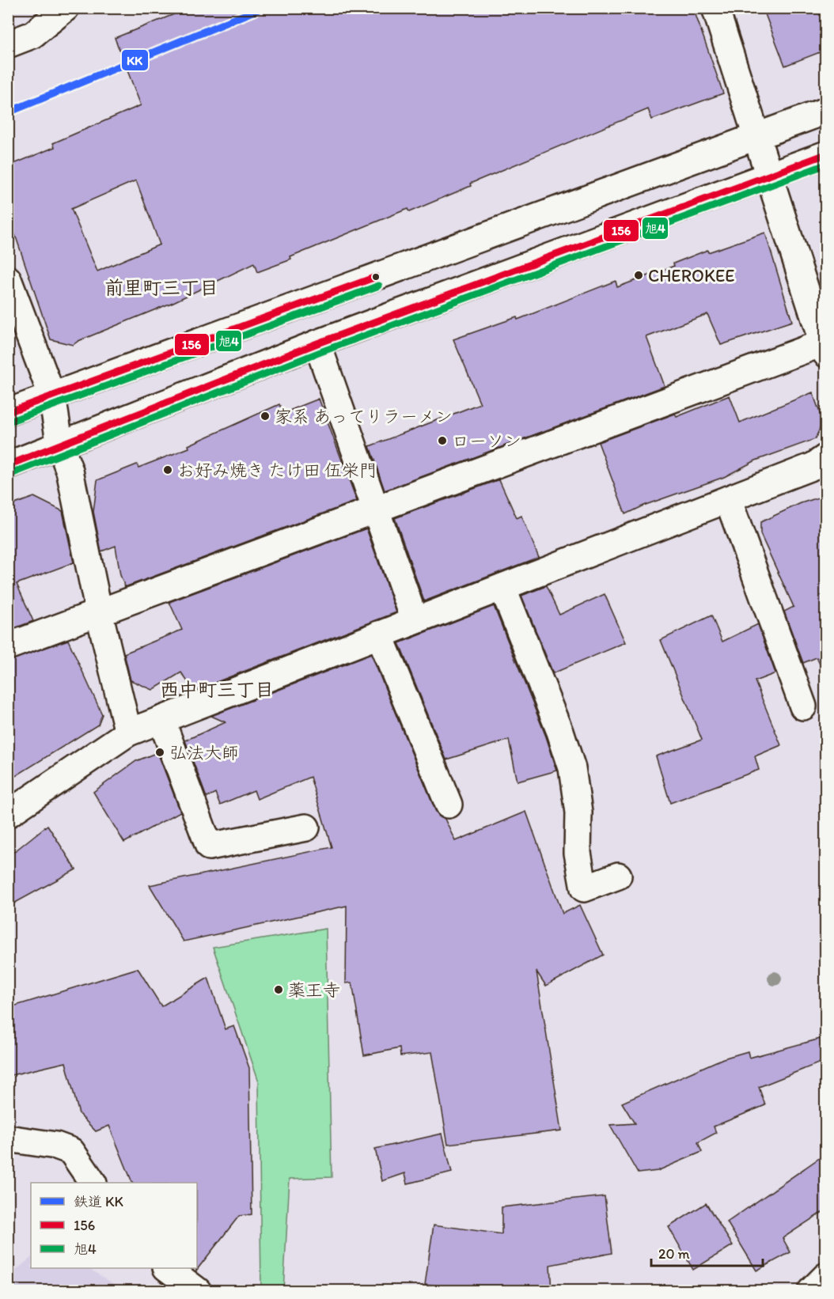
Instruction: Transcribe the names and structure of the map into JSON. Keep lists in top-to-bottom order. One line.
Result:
{"districts":["前里町三丁目","西中町三丁目"],"places":["CHEROKEE","家系 あってりラーメン","ローソン","お好み焼き たけ田 伍栄門","弘法大師","薬王寺"],"lines":["rail line KK","transit line 156","transit line 旭4"],"legend":["鉄道 KK","156","旭4"],"scale_bar":"20 m"}
